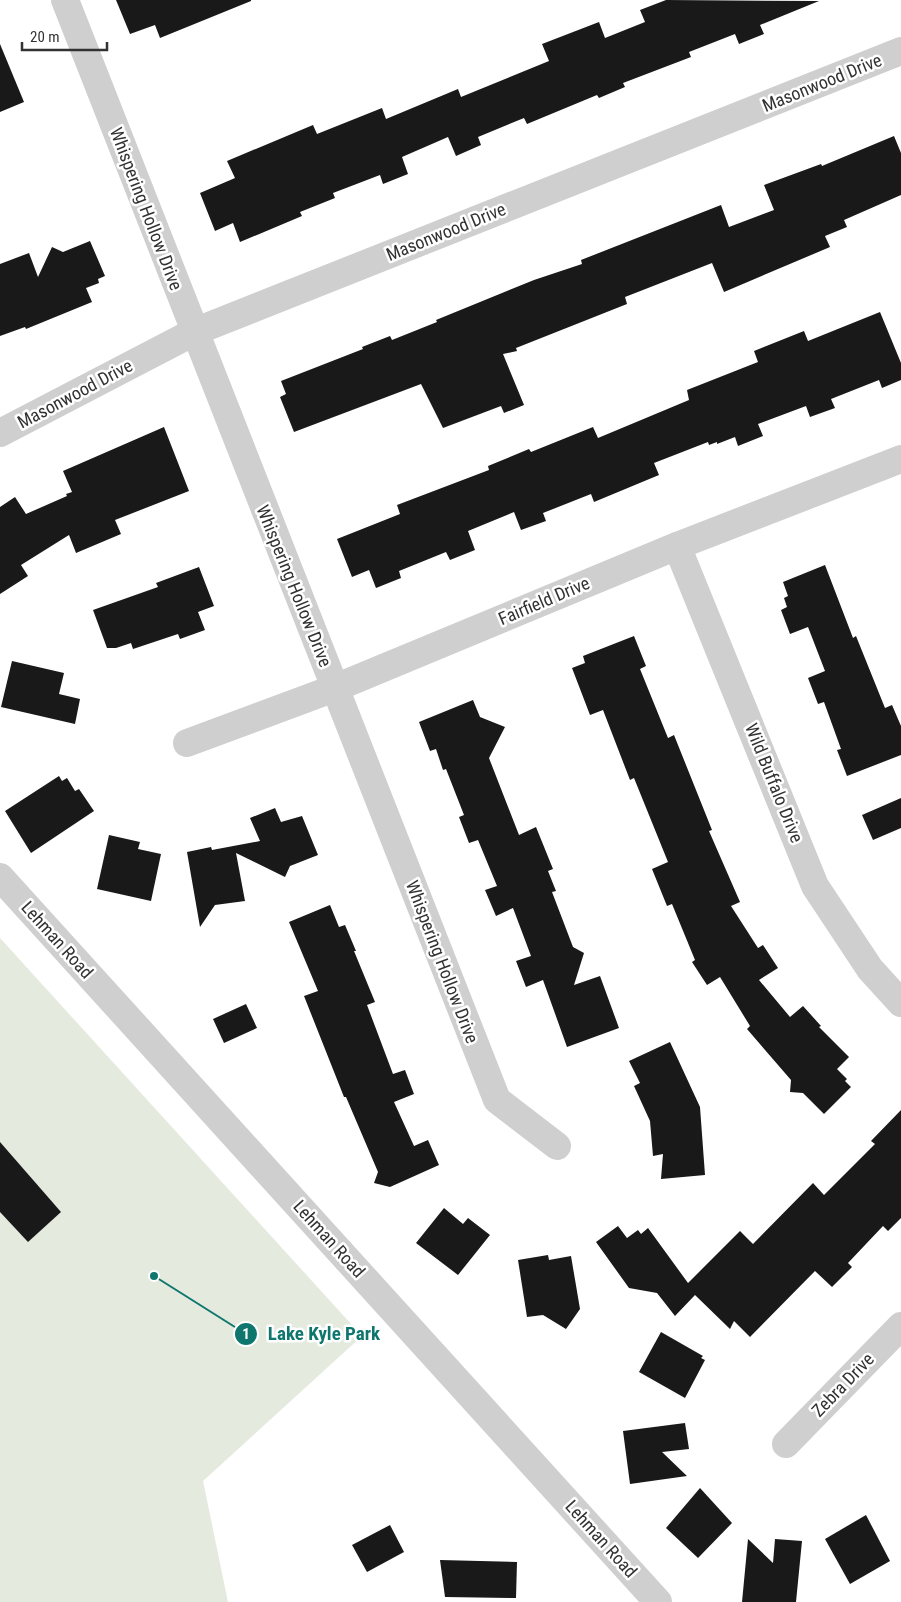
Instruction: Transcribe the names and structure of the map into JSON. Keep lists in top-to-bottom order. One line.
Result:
{"streets":{"street":["Masonwood Drive","Whispering Hollow Drive","Fairfield Drive","Wild Buffalo Drive","Lehman Road","Zebra Drive"]},"crossings":[["Masonwood Drive","Whispering Hollow Drive"],["Whispering Hollow Drive","Fairfield Drive"],["Fairfield Drive","Wild Buffalo Drive"]],"places":["Lake Kyle Park"],"scale_bar":"20 m"}
